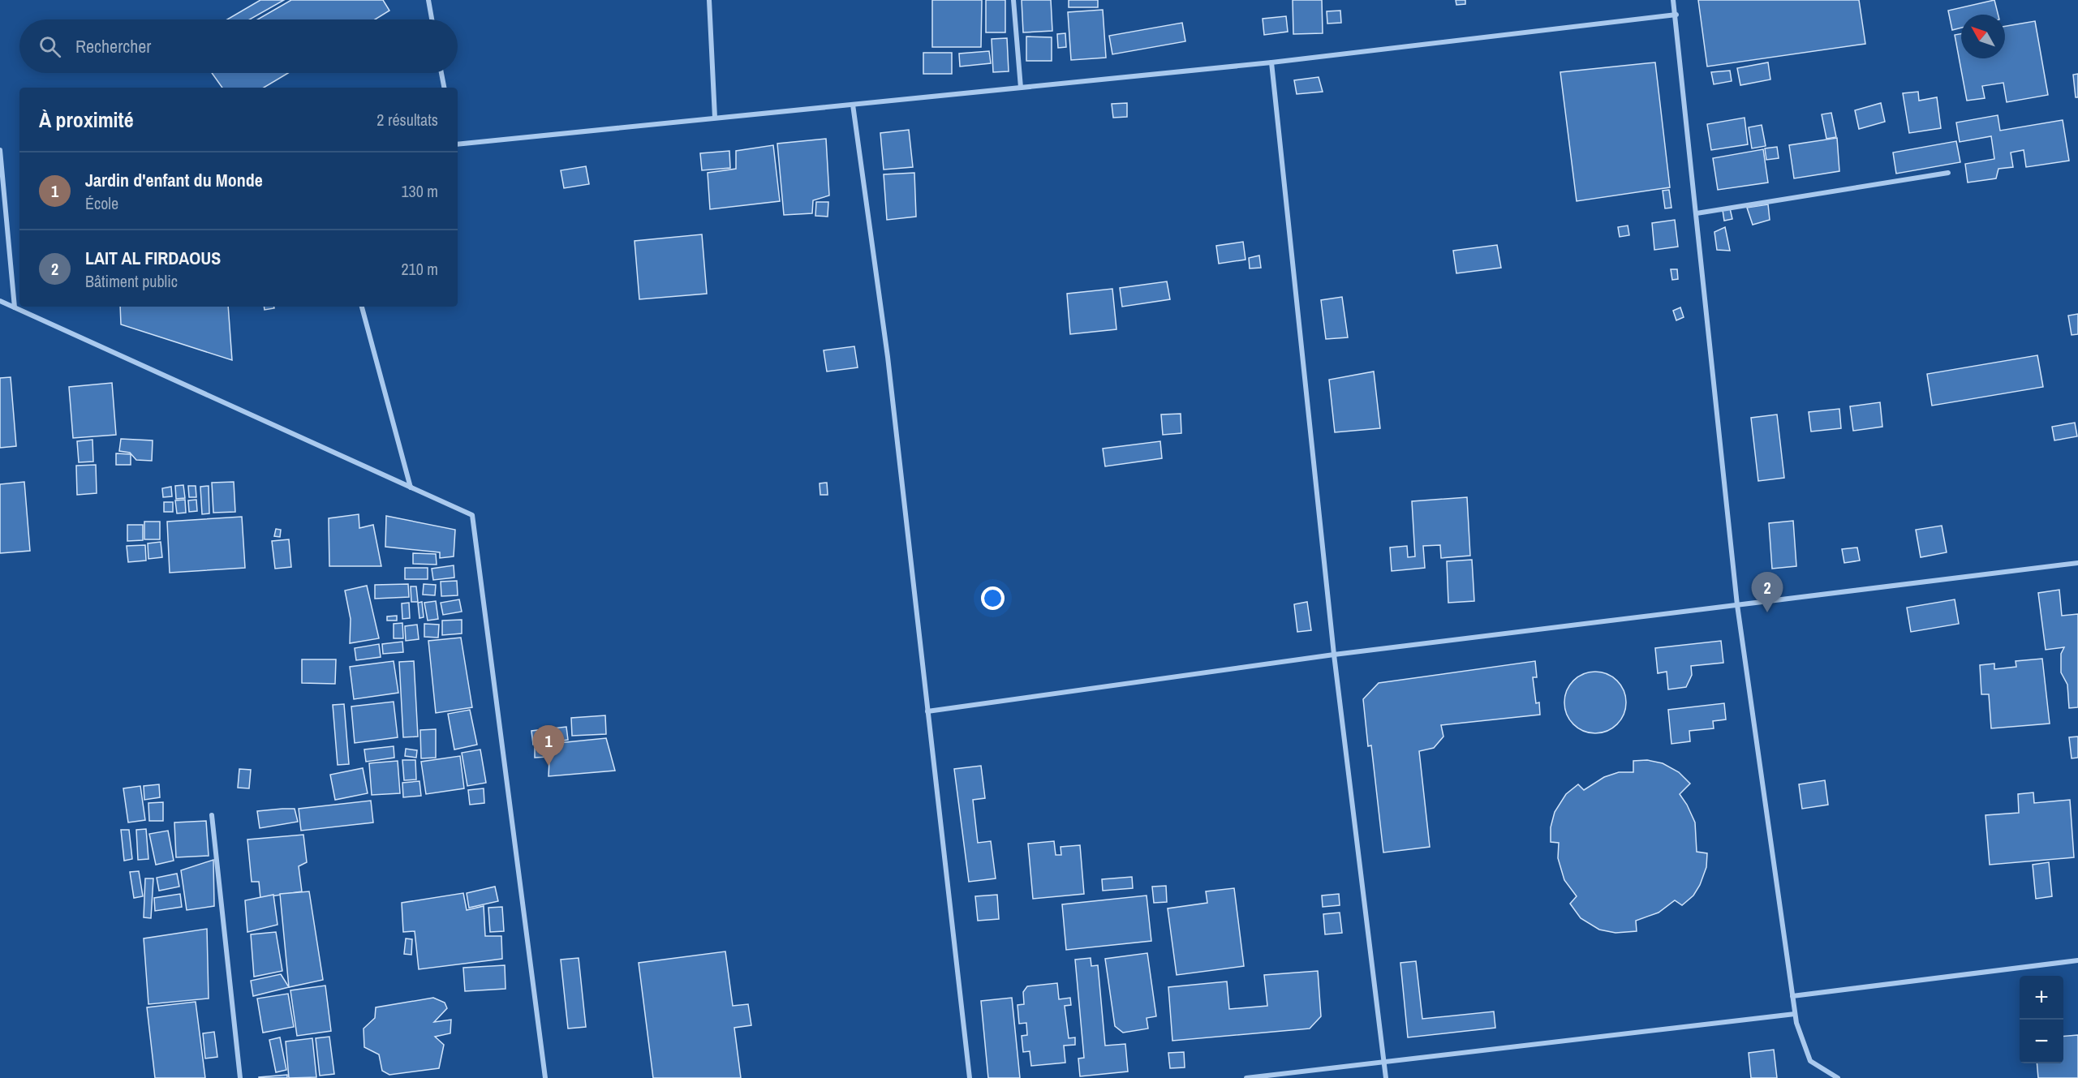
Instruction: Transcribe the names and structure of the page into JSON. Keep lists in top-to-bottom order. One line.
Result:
{"north":"top left","page":{"search":"Rechercher","heading":["À proximité","2 résultats"],"list":[{"mark":"1","name":"Jardin d'enfant du Monde","note":"École","value":"130 m"},{"mark":"2","name":"LAIT AL FIRDAOUS","note":"Bâtiment public","value":"210 m"}],"pins":["2","1"],"map_buttons":["+","−"]}}
